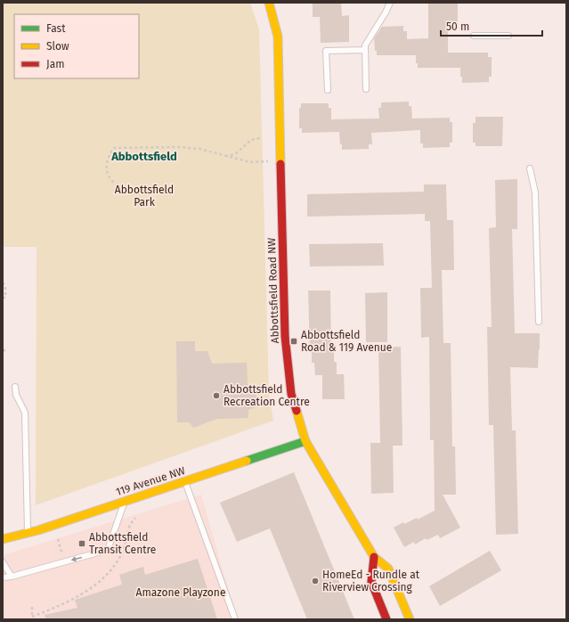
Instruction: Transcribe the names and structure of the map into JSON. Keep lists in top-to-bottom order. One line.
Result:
{"streets":{"street":["Abbottsfield Road NW","119 Avenue NW"]},"crossings":[["Abbottsfield Road NW","119 Avenue NW"]],"districts":["Abbottsfield"],"parks":["Abbottsfield Park","Amazone Playzone"],"places":{"transit":["Abbottsfield Road & 119 Avenue","Abbottsfield Transit Centre"],"other":["Abbottsfield Recreation Centre","HomeEd - Rundle at Riverview Crossing"]},"legend":["Fast","Slow","Jam"],"scale_bar":"50 m"}
